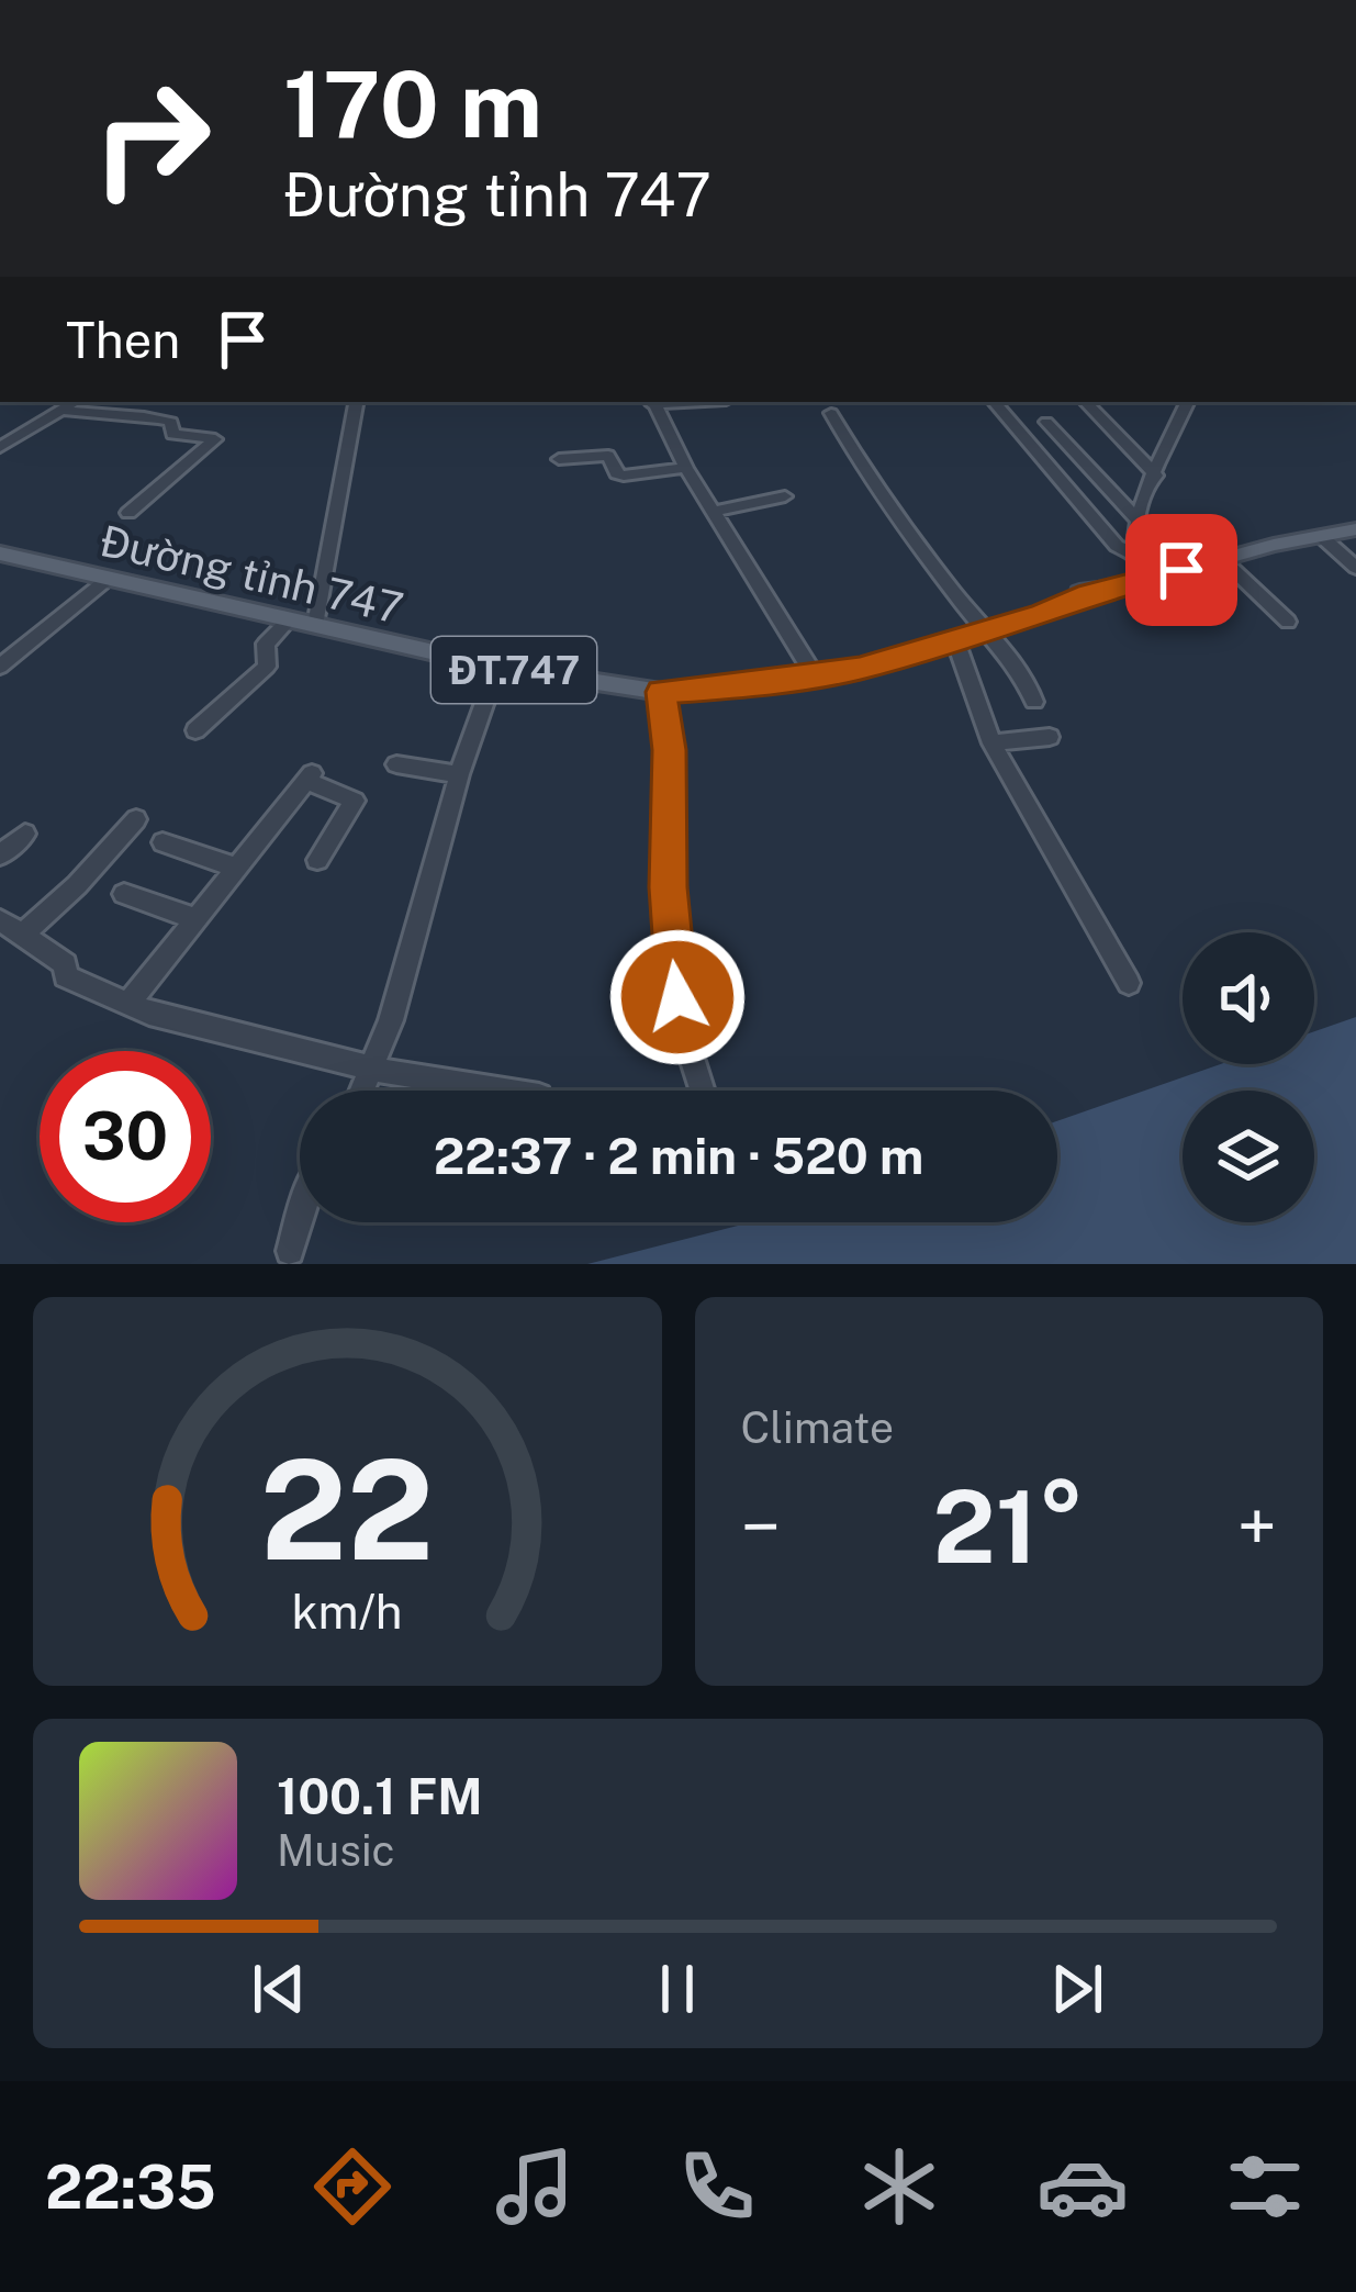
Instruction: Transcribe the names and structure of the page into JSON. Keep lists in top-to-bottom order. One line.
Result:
{"streets":{"main road":["Đường tỉnh 747","ĐT.747"]},"page":{"turn":["170 m","Đường tỉnh 747"],"then":"Then","limit":"30","trip":"22:37 · 2 min · 520 m","tile":"Climate","heat":["−","21°","+"],"song":["100.1 FM","Music"],"tabs":"22:35","gauge":["22","km/h"]}}
